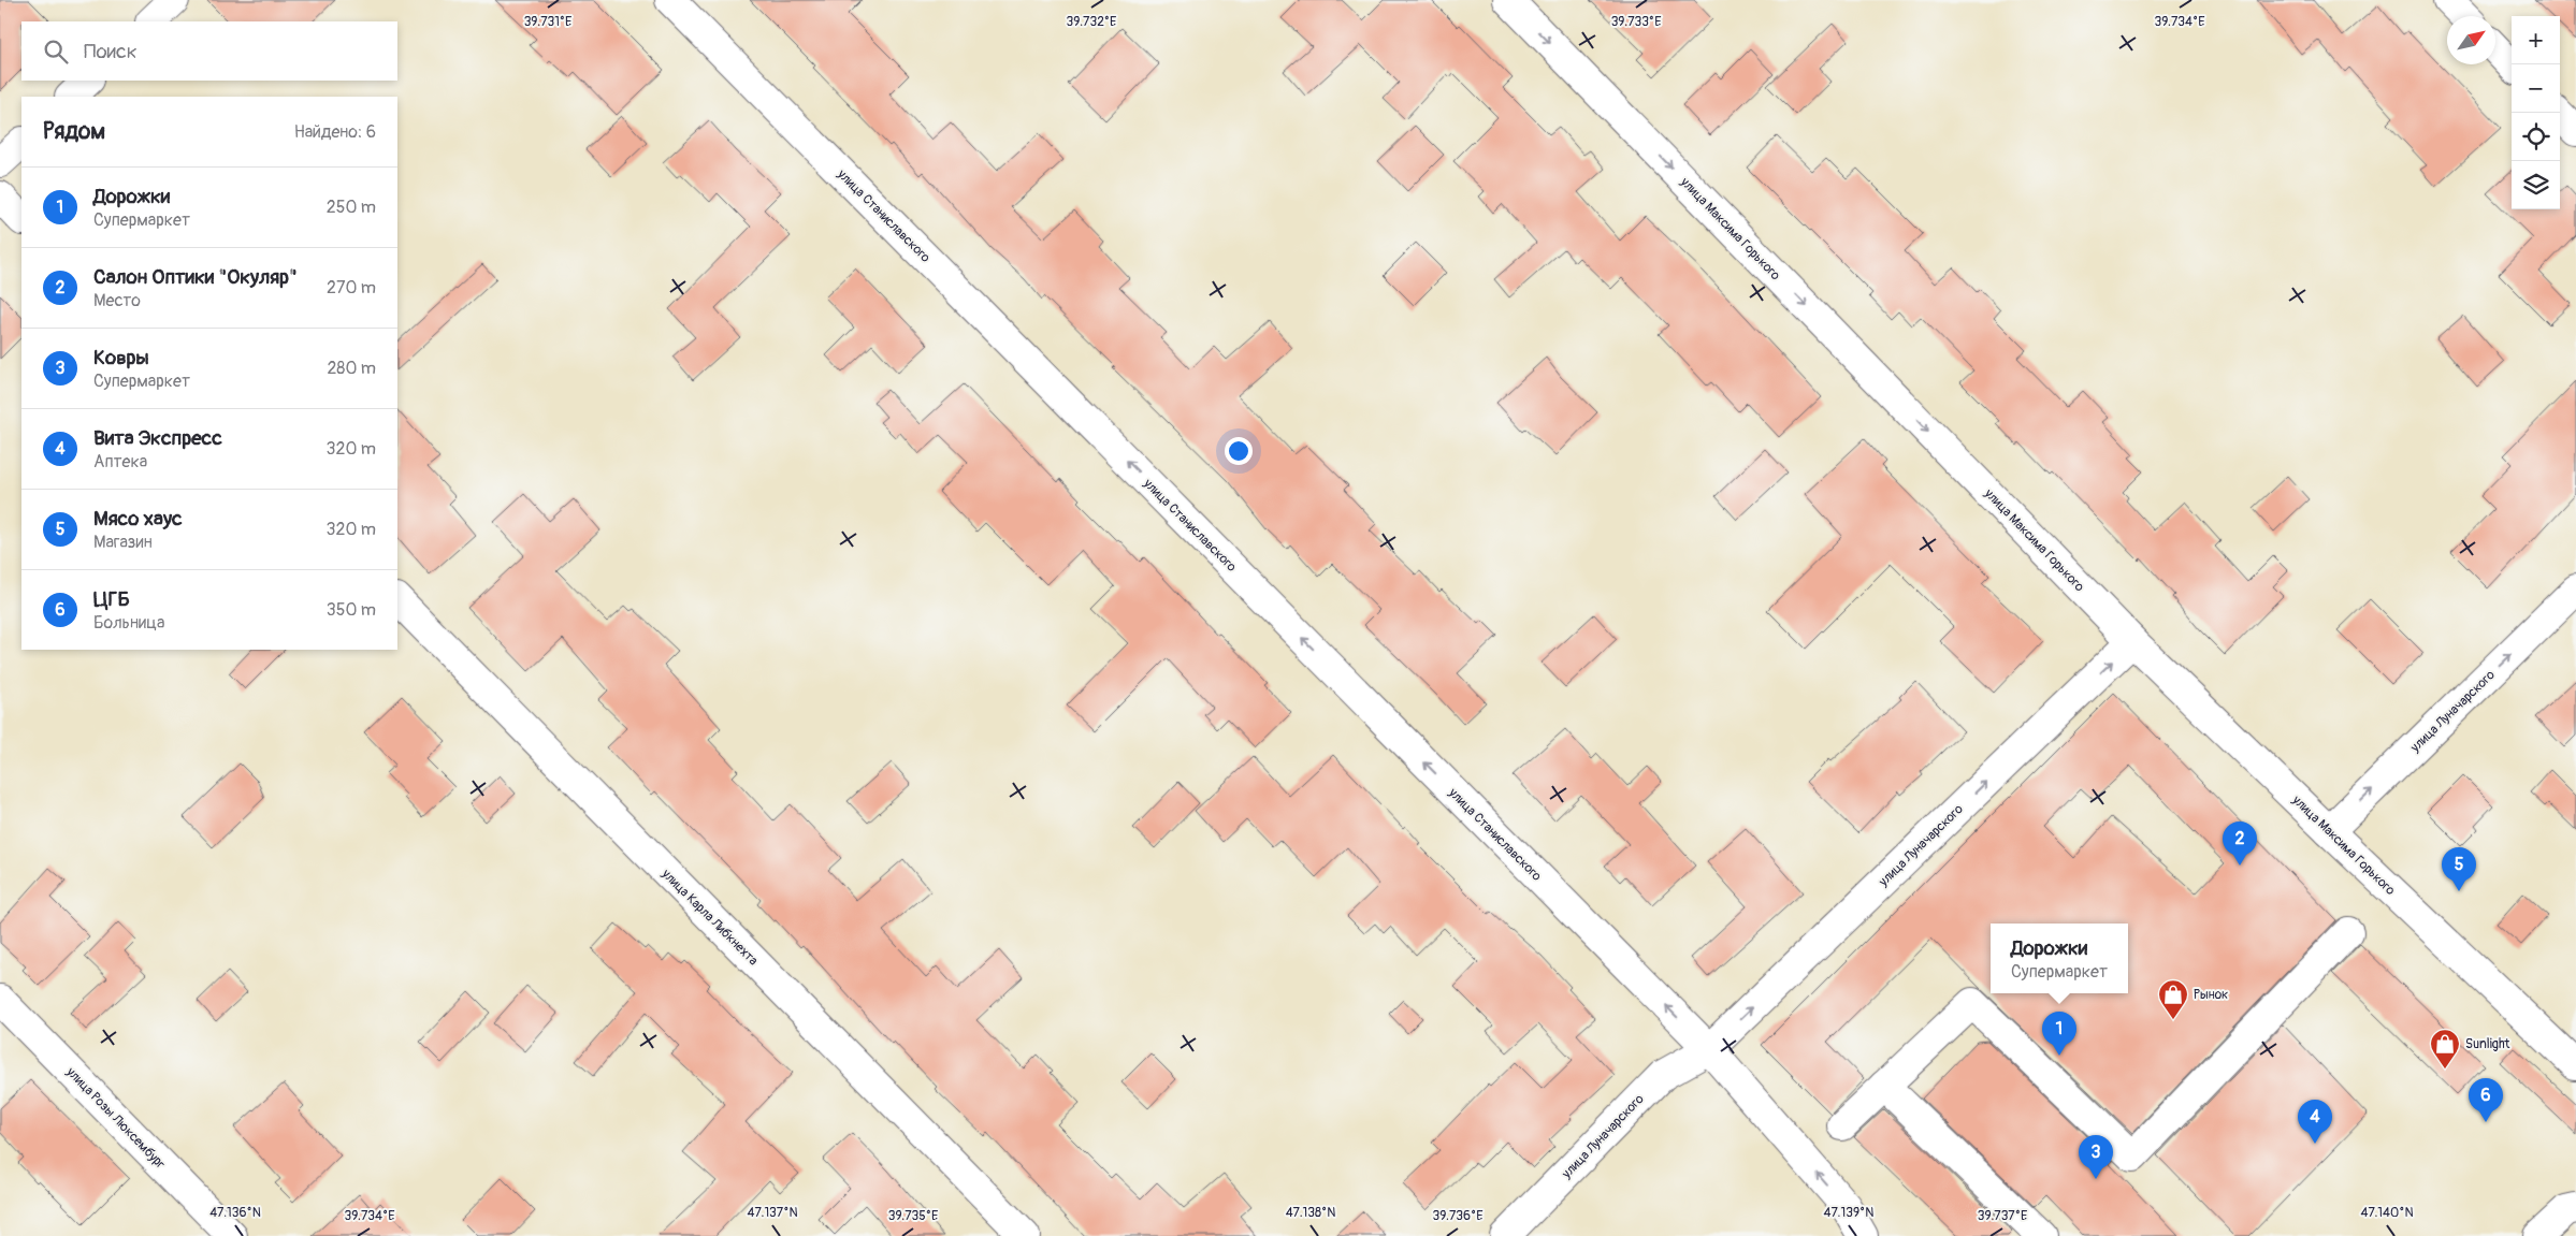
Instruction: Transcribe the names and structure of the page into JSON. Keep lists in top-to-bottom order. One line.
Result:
{"streets":{"street":["улица Станиславского","улица Максима Горького","улица Луначарского","улица Карла Либкнехта","улица Розы Люксембург"]},"crossings":[["улица Станиславского","улица Луначарского"],["улица Максима Горького","улица Луначарского"]],"one_way":["улица Станиславского","улица Максима Горького","улица Луначарского"],"places":{"shop":["Рынок","Sunlight"]},"north":"top right","page":{"map_buttons":["+","−"],"search":"Поиск","heading":["Рядом","Найдено: 6"],"list":[{"mark":"1","name":"Дорожки","note":"Супермаркет","value":"250 m"},{"mark":"2","name":"Салон Оптики \"Окуляр\"","note":"Место","value":"270 m"},{"mark":"3","name":"Ковры","note":"Супермаркет","value":"280 m"},{"mark":"4","name":"Вита Экспресс","note":"Аптека","value":"320 m"},{"mark":"5","name":"Мясо хаус","note":"Магазин","value":"320 m"},{"mark":"6","name":"ЦГБ","note":"Больница","value":"350 m"}],"pins":["2","5","1","6","4","3"],"popup":["Дорожки","Супермаркет"]},"coordinates":["39.731°E","39.732°E","39.733°E","39.734°E","47.136°N","47.137°N","47.138°N","47.139°N","47.140°N","39.735°E","39.736°E","39.737°E"]}
